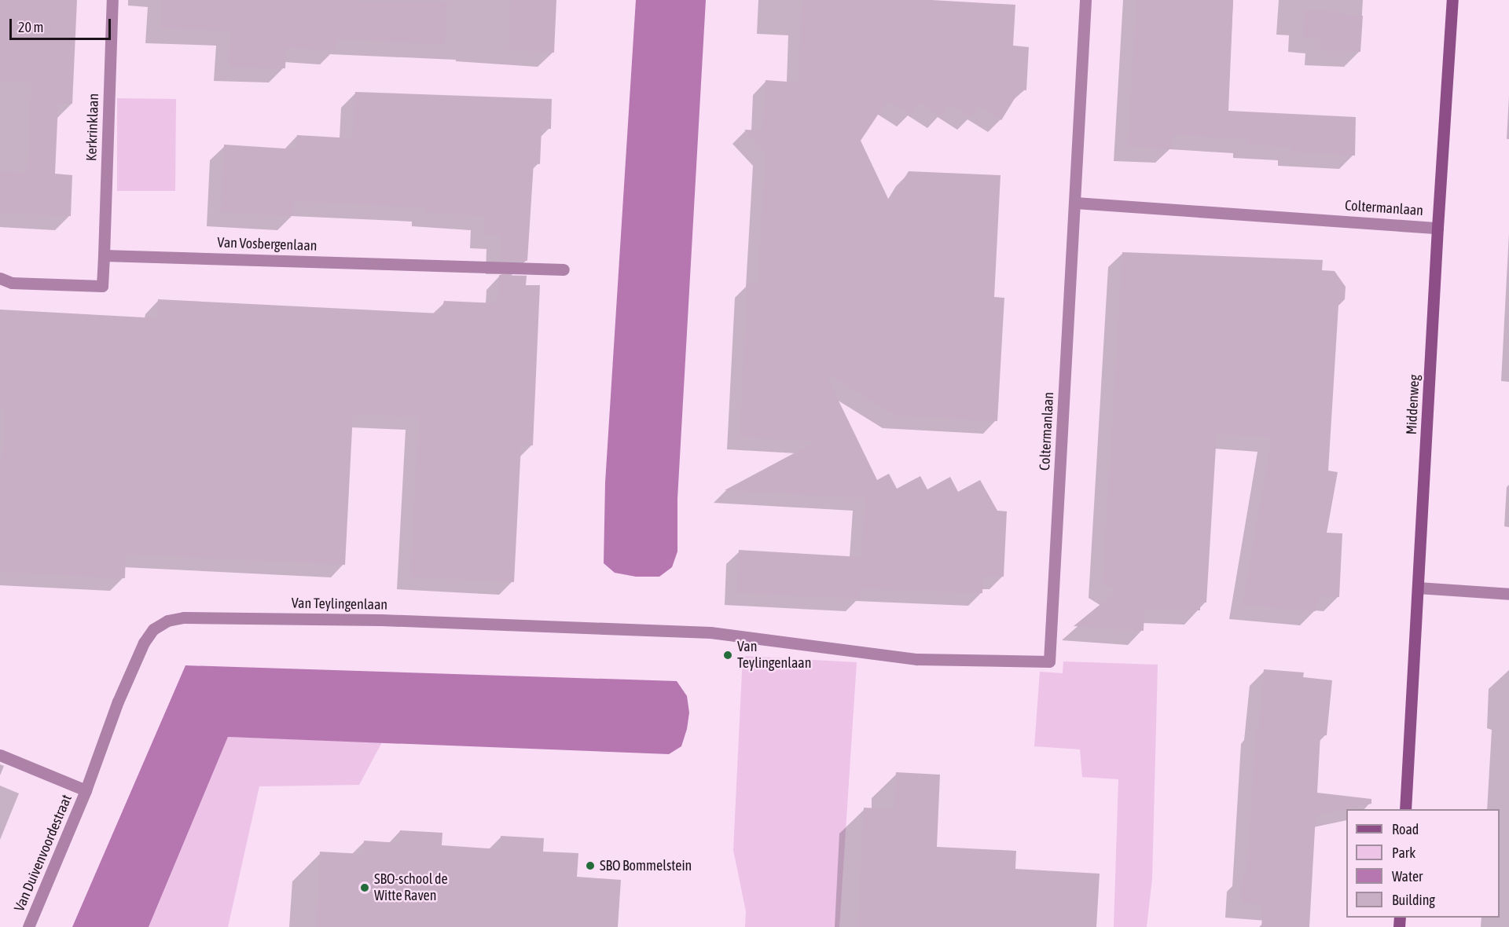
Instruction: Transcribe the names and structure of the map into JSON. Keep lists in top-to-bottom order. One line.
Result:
{"streets":{"street":["Kerkrinklaan","Coltermanlaan","Van Vosbergenlaan","Middenweg","Van Teylingenlaan","Van Duivenvoordestraat"]},"crossings":[["Kerkrinklaan","Van Vosbergenlaan"],["Coltermanlaan","Middenweg"],["Coltermanlaan","Van Teylingenlaan"],["Van Teylingenlaan","Van Duivenvoordestraat"]],"places":["Van Teylingenlaan","SBO Bommelstein","SBO-school de Witte Raven"],"legend":["Road","Park","Water","Building"],"scale_bar":"20 m"}
